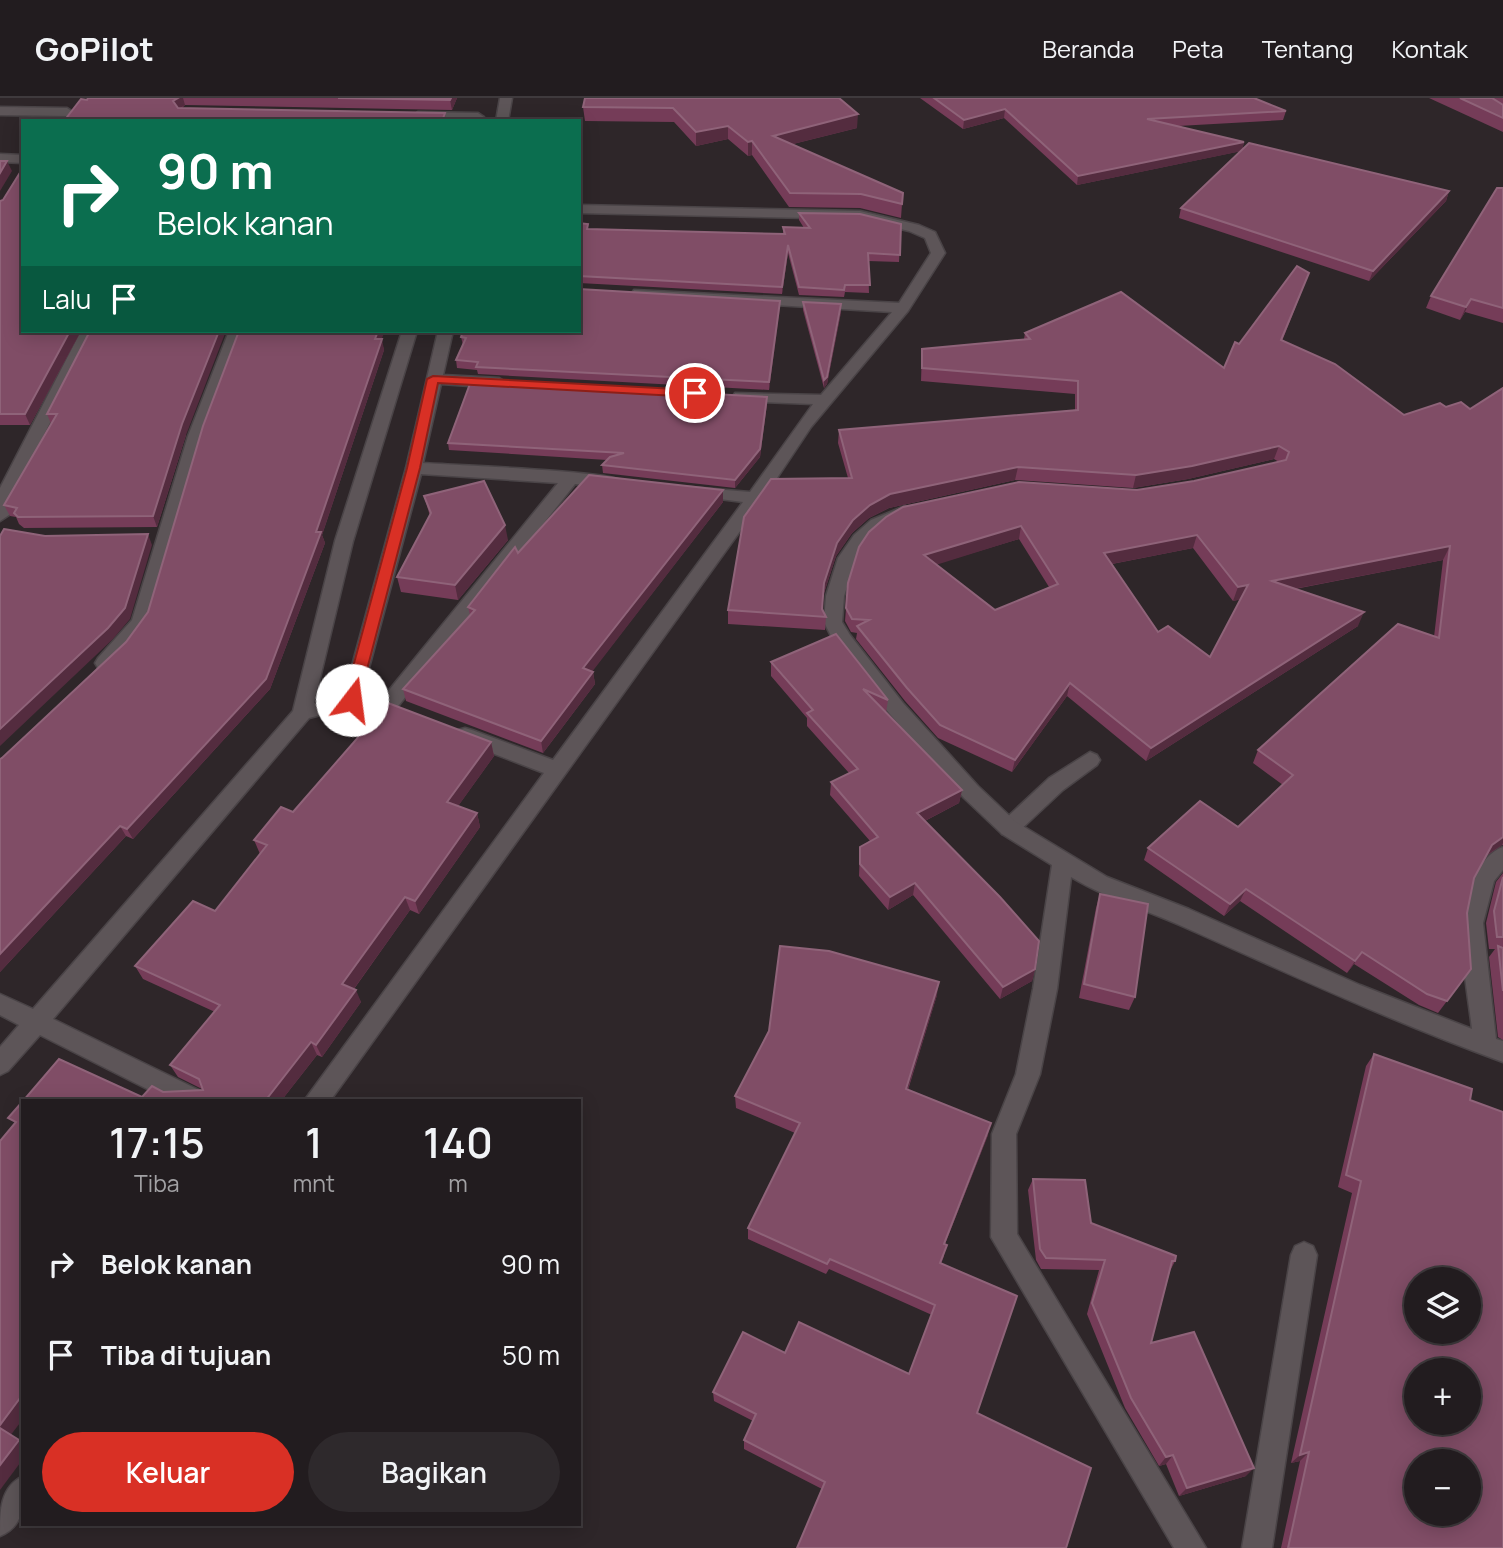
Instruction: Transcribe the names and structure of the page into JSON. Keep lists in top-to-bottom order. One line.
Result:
{"page":{"header":"GoPilot","nav":["Beranda","Peta","Tentang","Kontak"],"turn":["90 m","Belok kanan"],"then":"Lalu","eta":["17:15","Tiba","1","mnt","140","m"],"list":[{"name":"Belok kanan","value":"90 m"},{"name":"Tiba di tujuan","value":"50 m"}],"map_buttons":["+","−"],"buttons":["Keluar","Bagikan"]}}
